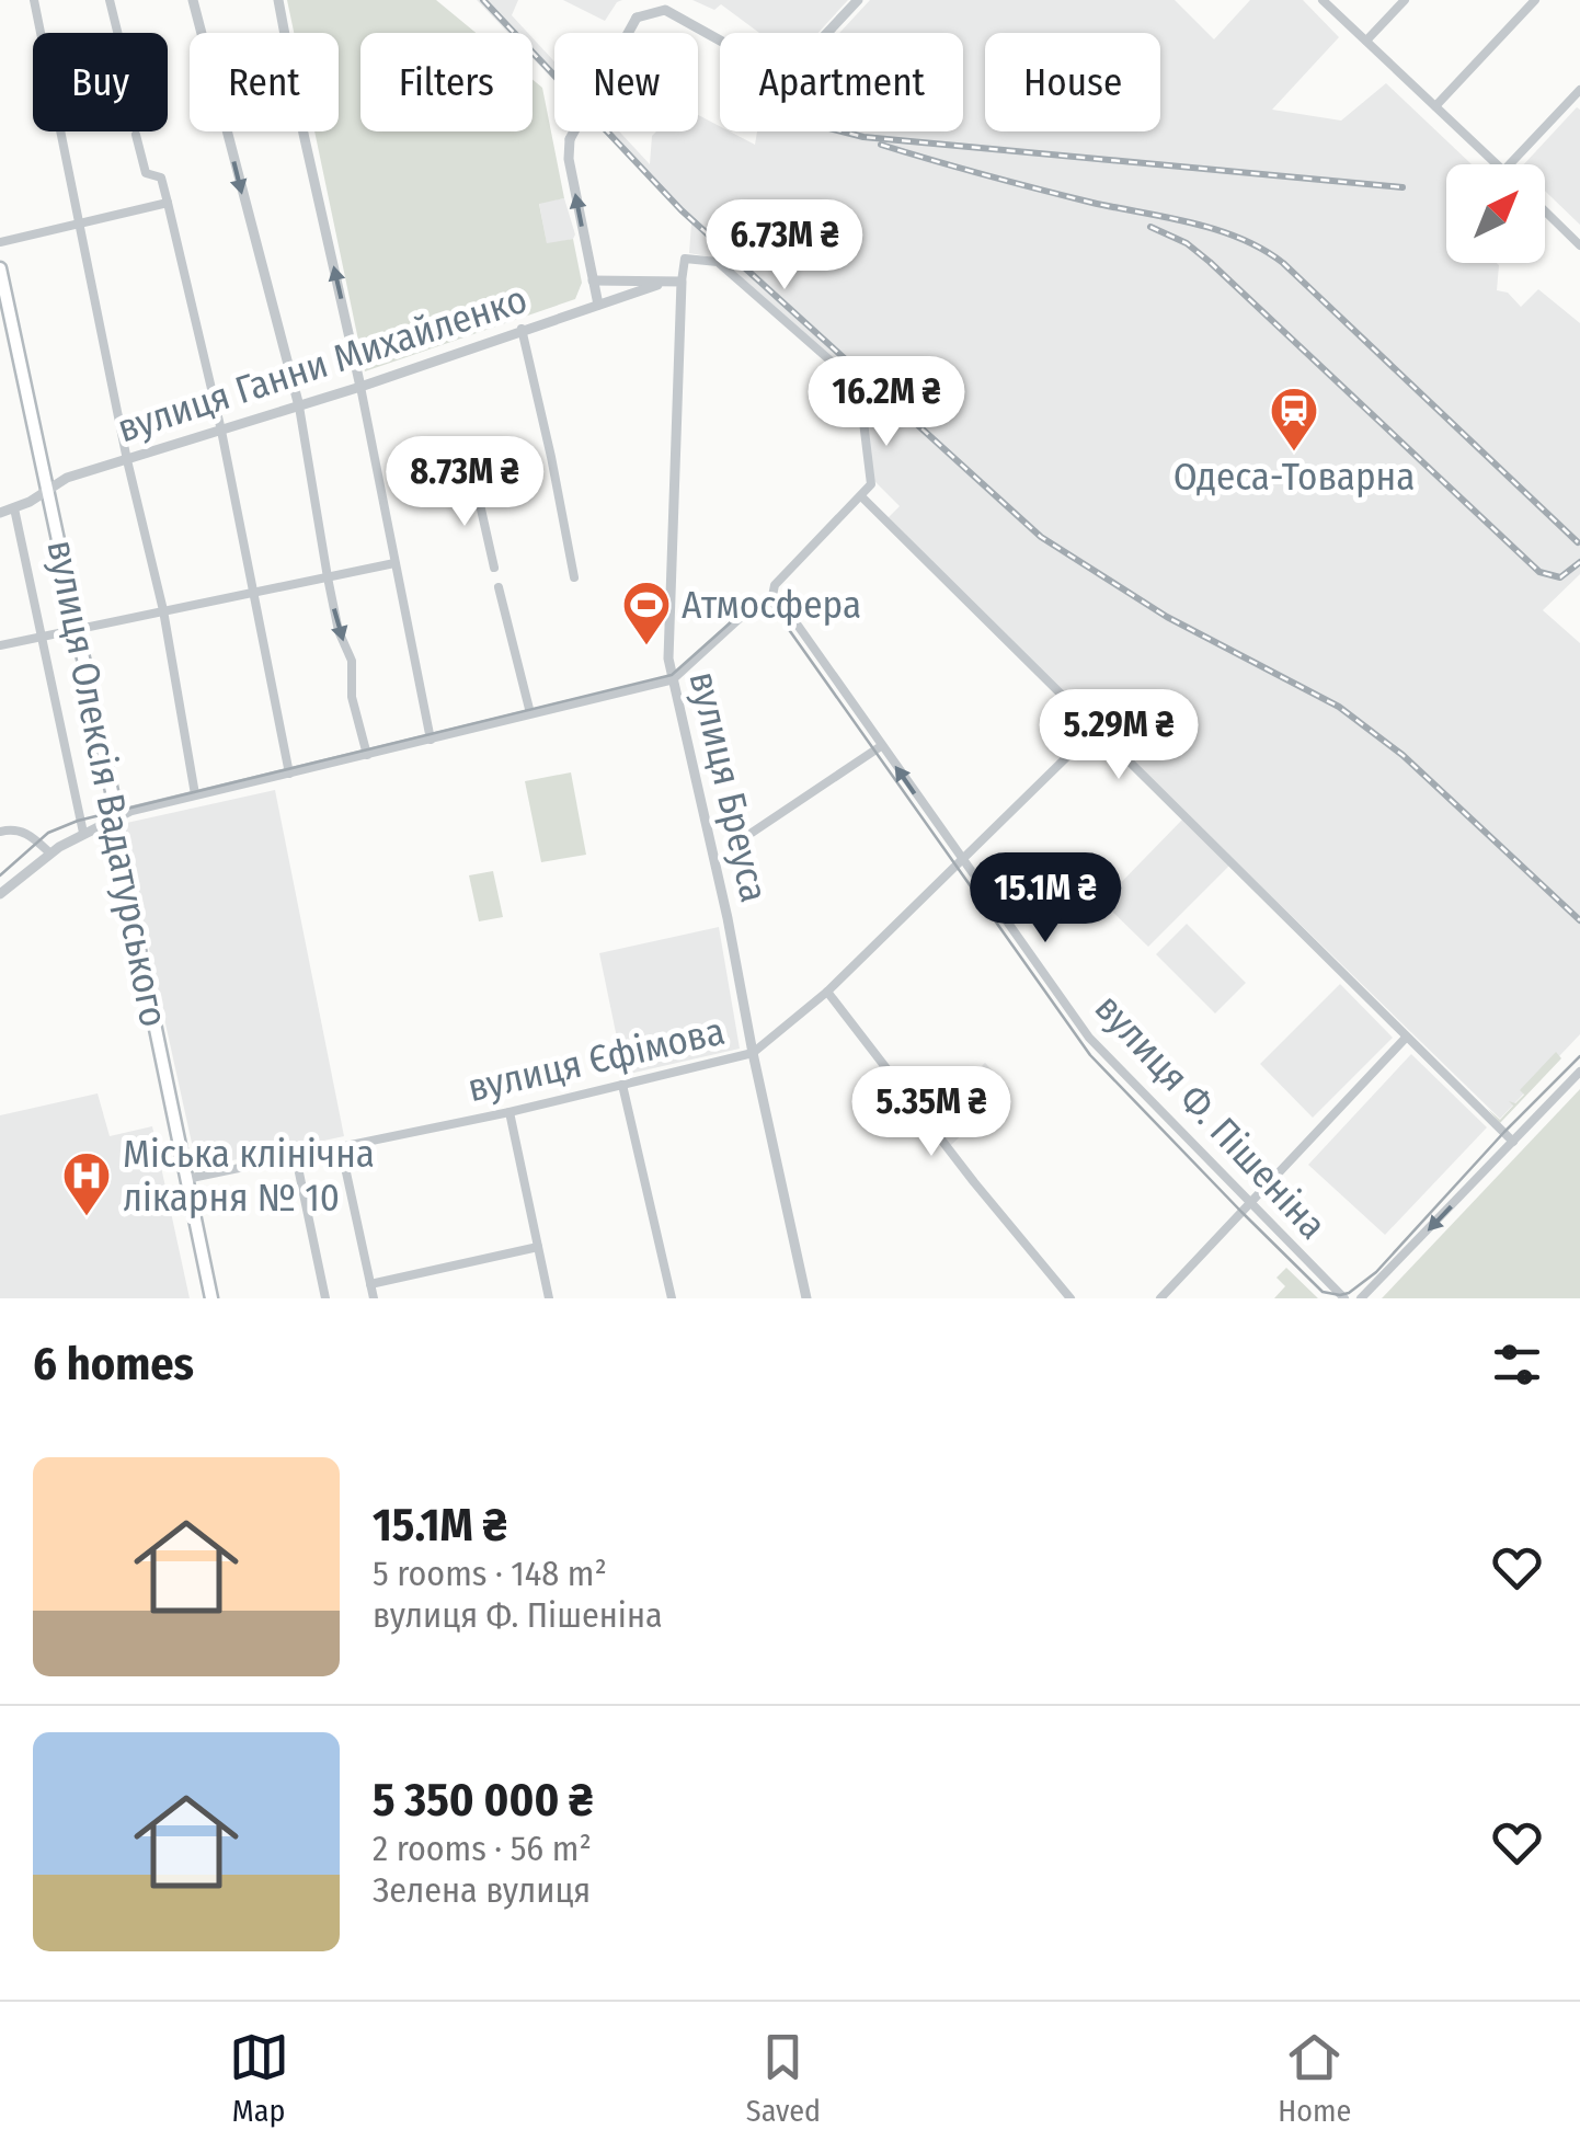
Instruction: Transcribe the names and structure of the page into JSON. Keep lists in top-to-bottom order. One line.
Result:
{"streets":{"main road":["вулиця Олексія Вадатурського"],"street":["вулиця Ганни Михайленко","вулиця Бреуса","вулиця Єфімова","вулиця Ф. Пішеніна"]},"crossings":[["вулиця Ганни Михайленко","вулиця Олексія Вадатурського"],["вулиця Ганни Михайленко","вулиця Бреуса"],["вулиця Олексія Вадатурського","вулиця Єфімова"],["вулиця Бреуса","вулиця Єфімова"],["вулиця Єфімова","вулиця Ф. Пішеніна"]],"places":{"station":["Одеса-Товарна"],"sports":["Атмосфера"],"hospital":["Міська клінічна лікарня № 10"]},"north":"top right","page":{"chip":["Buy","Rent","Filters","New","Apartment","House"],"price":["6.73M ₴","16.2M ₴","8.73M ₴","5.29M ₴","15.1M ₴","5.35M ₴"],"heading":"6 homes","list":[{"name":"15.1M ₴","note":"5 rooms · 148 m² · вулиця Ф. Пішеніна"},{"name":"5 350 000 ₴","note":"2 rooms · 56 m² · Зелена вулиця"}],"tabs":["Map","Saved","Home"]}}
